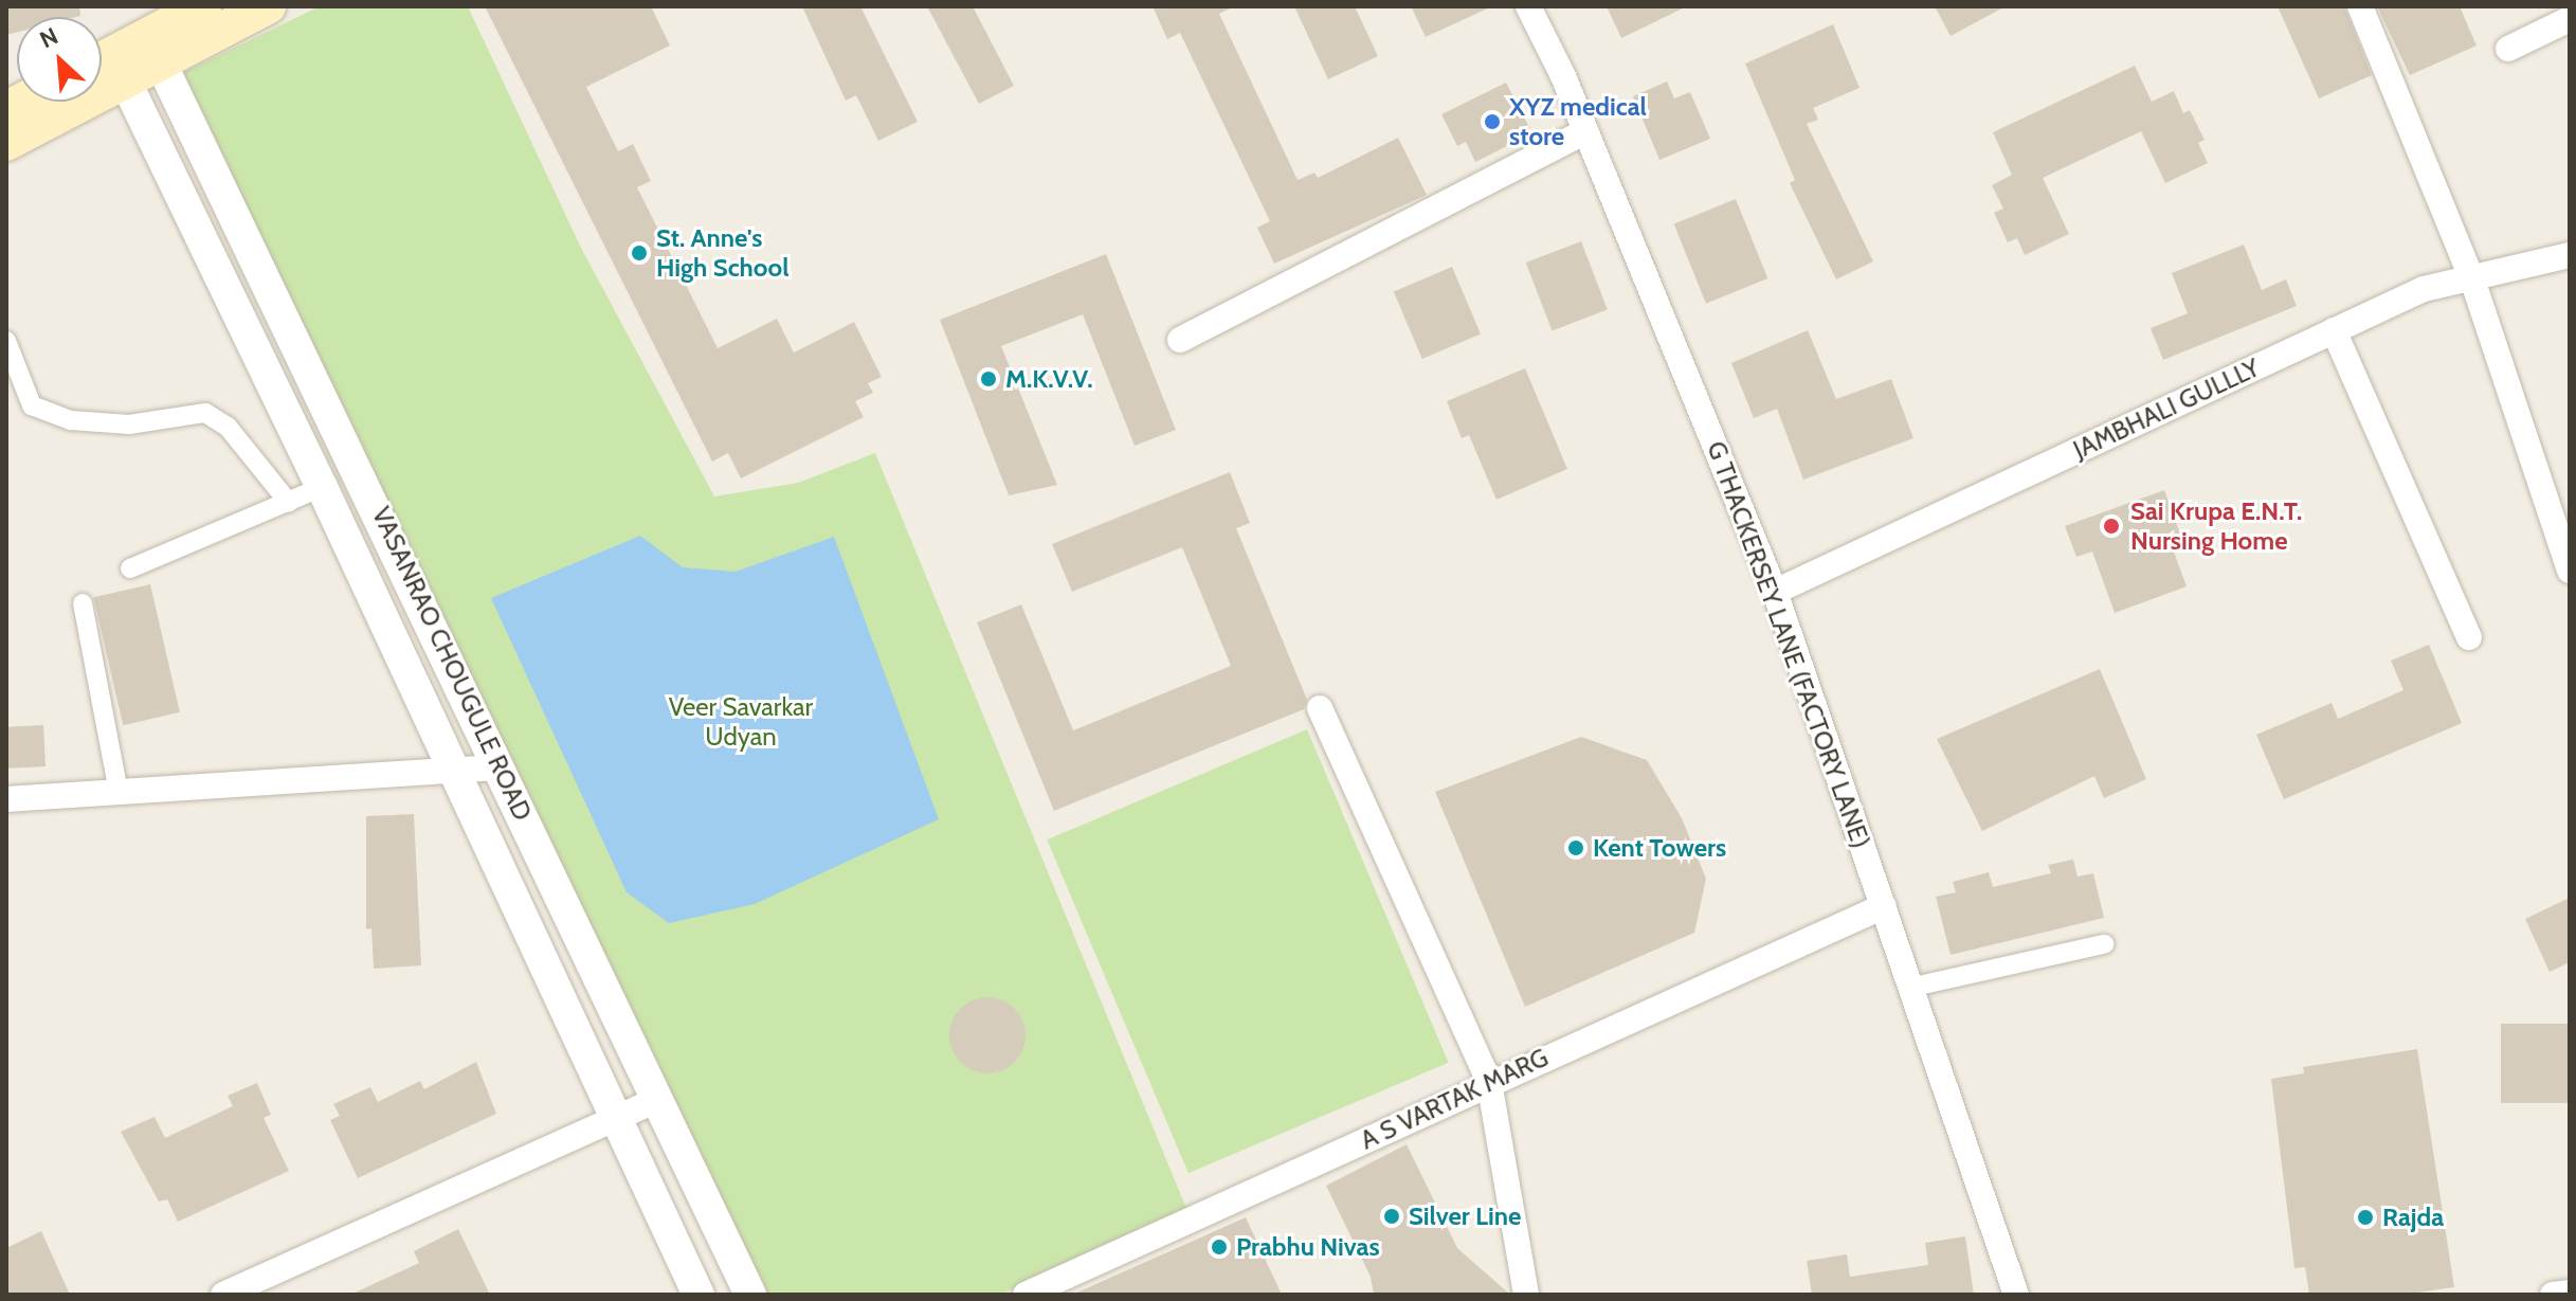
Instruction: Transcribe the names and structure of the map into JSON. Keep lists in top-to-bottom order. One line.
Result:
{"streets":{"street":["JAMBHALI GULLLY","G THACKERSEY LANE (FACTORY LANE)","VASANRAO CHOUGULE ROAD","A S VARTAK MARG"]},"crossings":[["JAMBHALI GULLLY","G THACKERSEY LANE (FACTORY LANE)"],["G THACKERSEY LANE (FACTORY LANE)","A S VARTAK MARG"]],"parks":["Veer Savarkar Udyan"],"places":["XYZ medical store","St. Anne's High School","M.K.V.V.","Sai Krupa E.N.T. Nursing Home","Kent Towers","Silver Line","Rajda","Prabhu Nivas"],"north":"top left"}
